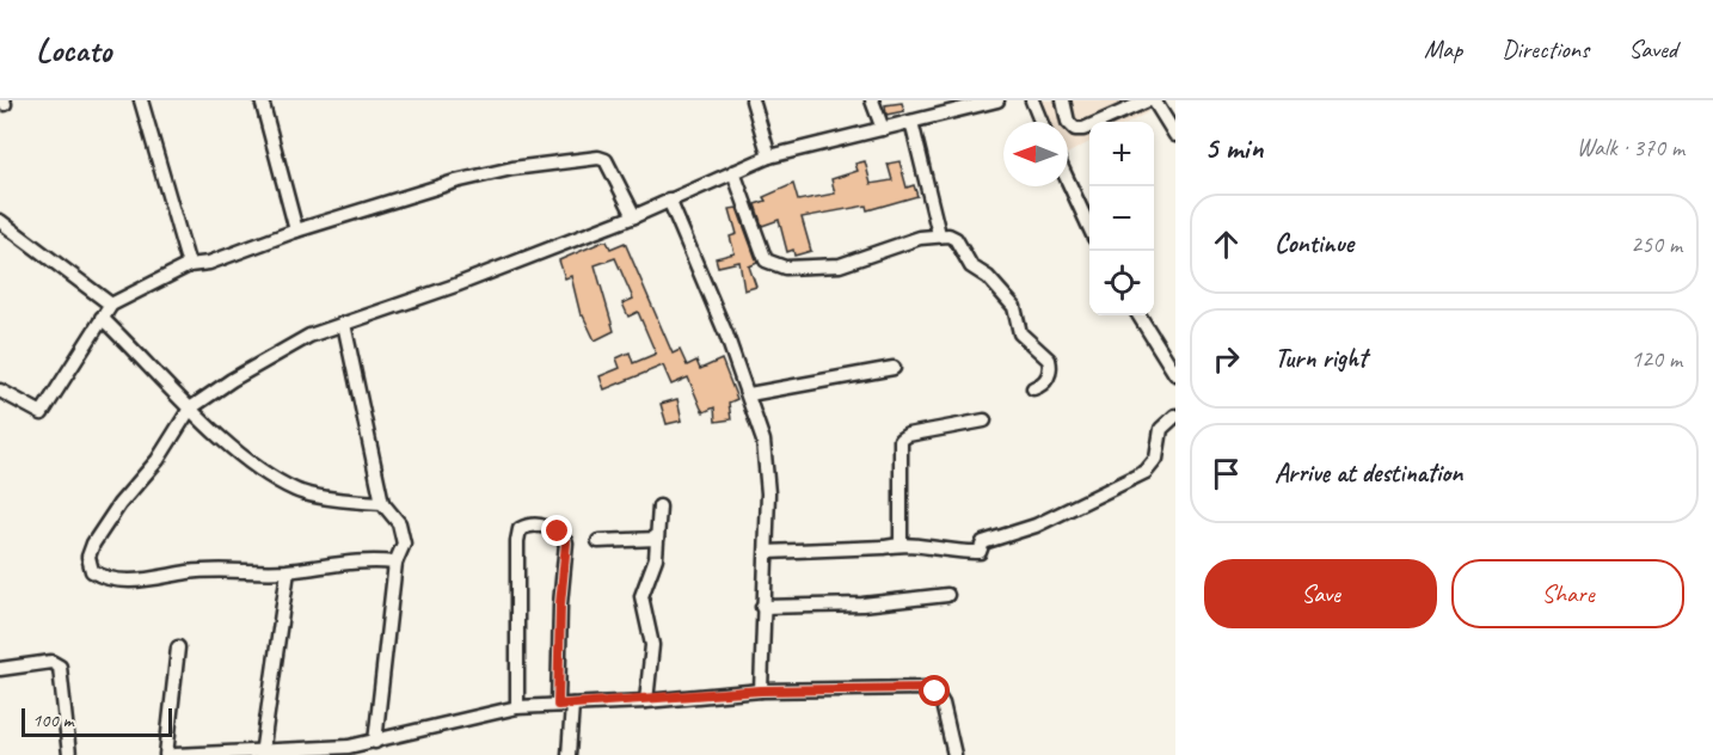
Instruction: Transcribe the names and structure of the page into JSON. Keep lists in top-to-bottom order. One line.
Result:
{"scale_bar":"100 m","north":"left","page":{"header":"Locato","nav":["Map","Directions","Saved"],"heading":["5 min","Walk · 370 m"],"map_buttons":["+","−"],"list":[["Continue","250 m"],["Turn right","120 m"],"Arrive at destination"],"buttons":["Save","Share"],"scale":"100 m"}}
